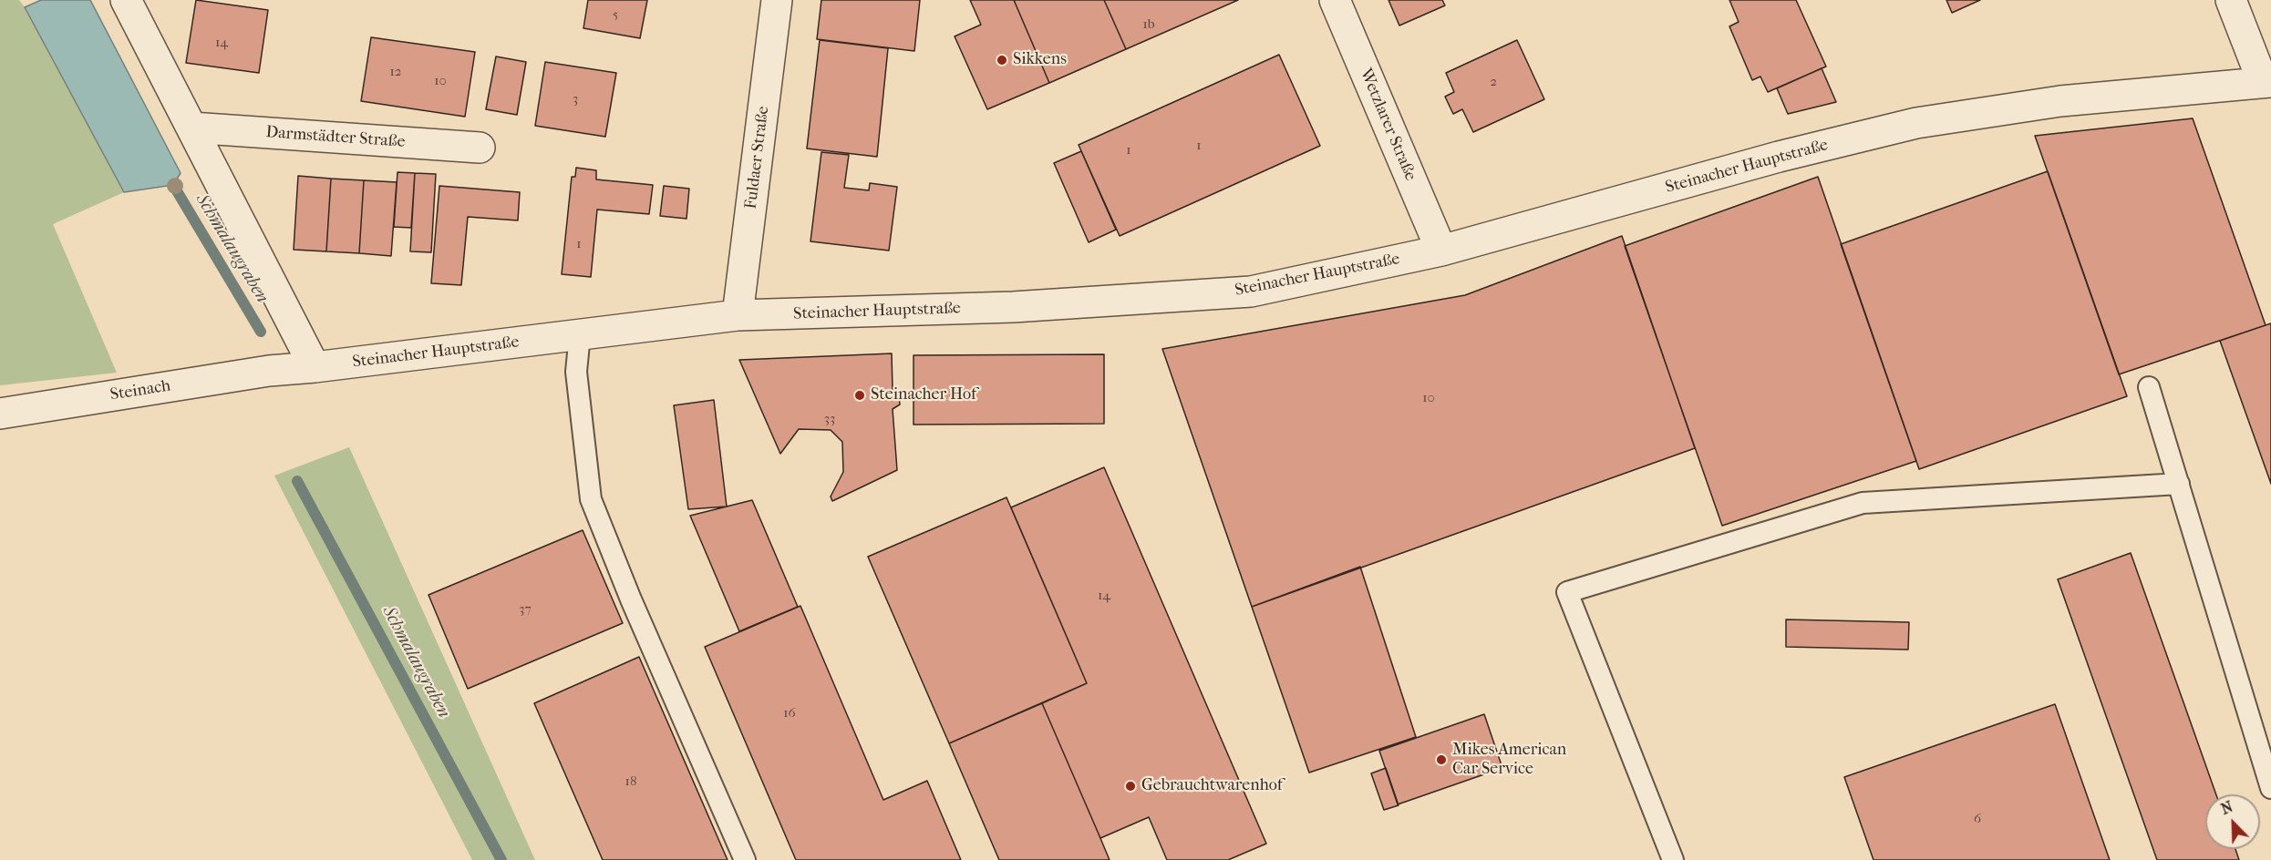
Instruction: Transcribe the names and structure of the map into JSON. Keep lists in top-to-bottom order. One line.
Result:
{"streets":{"street":["Wetzlarer Straße","Darmstädter Straße","Fuldaer Straße","Steinacher Hauptstraße","Steinach"]},"crossings":[["Wetzlarer Straße","Steinacher Hauptstraße"],["Fuldaer Straße","Steinacher Hauptstraße"],["Steinacher Hauptstraße","Steinach"]],"water":["Schmalaugraben"],"places":["Sikkens","Steinacher Hof","Mikes American Car Service","Gebrauchtwarenhof"],"house_numbers":["5","1b","14","12","10","2","3","1","1","1","10","33","14","37","16","18","6"],"north":"top left"}
